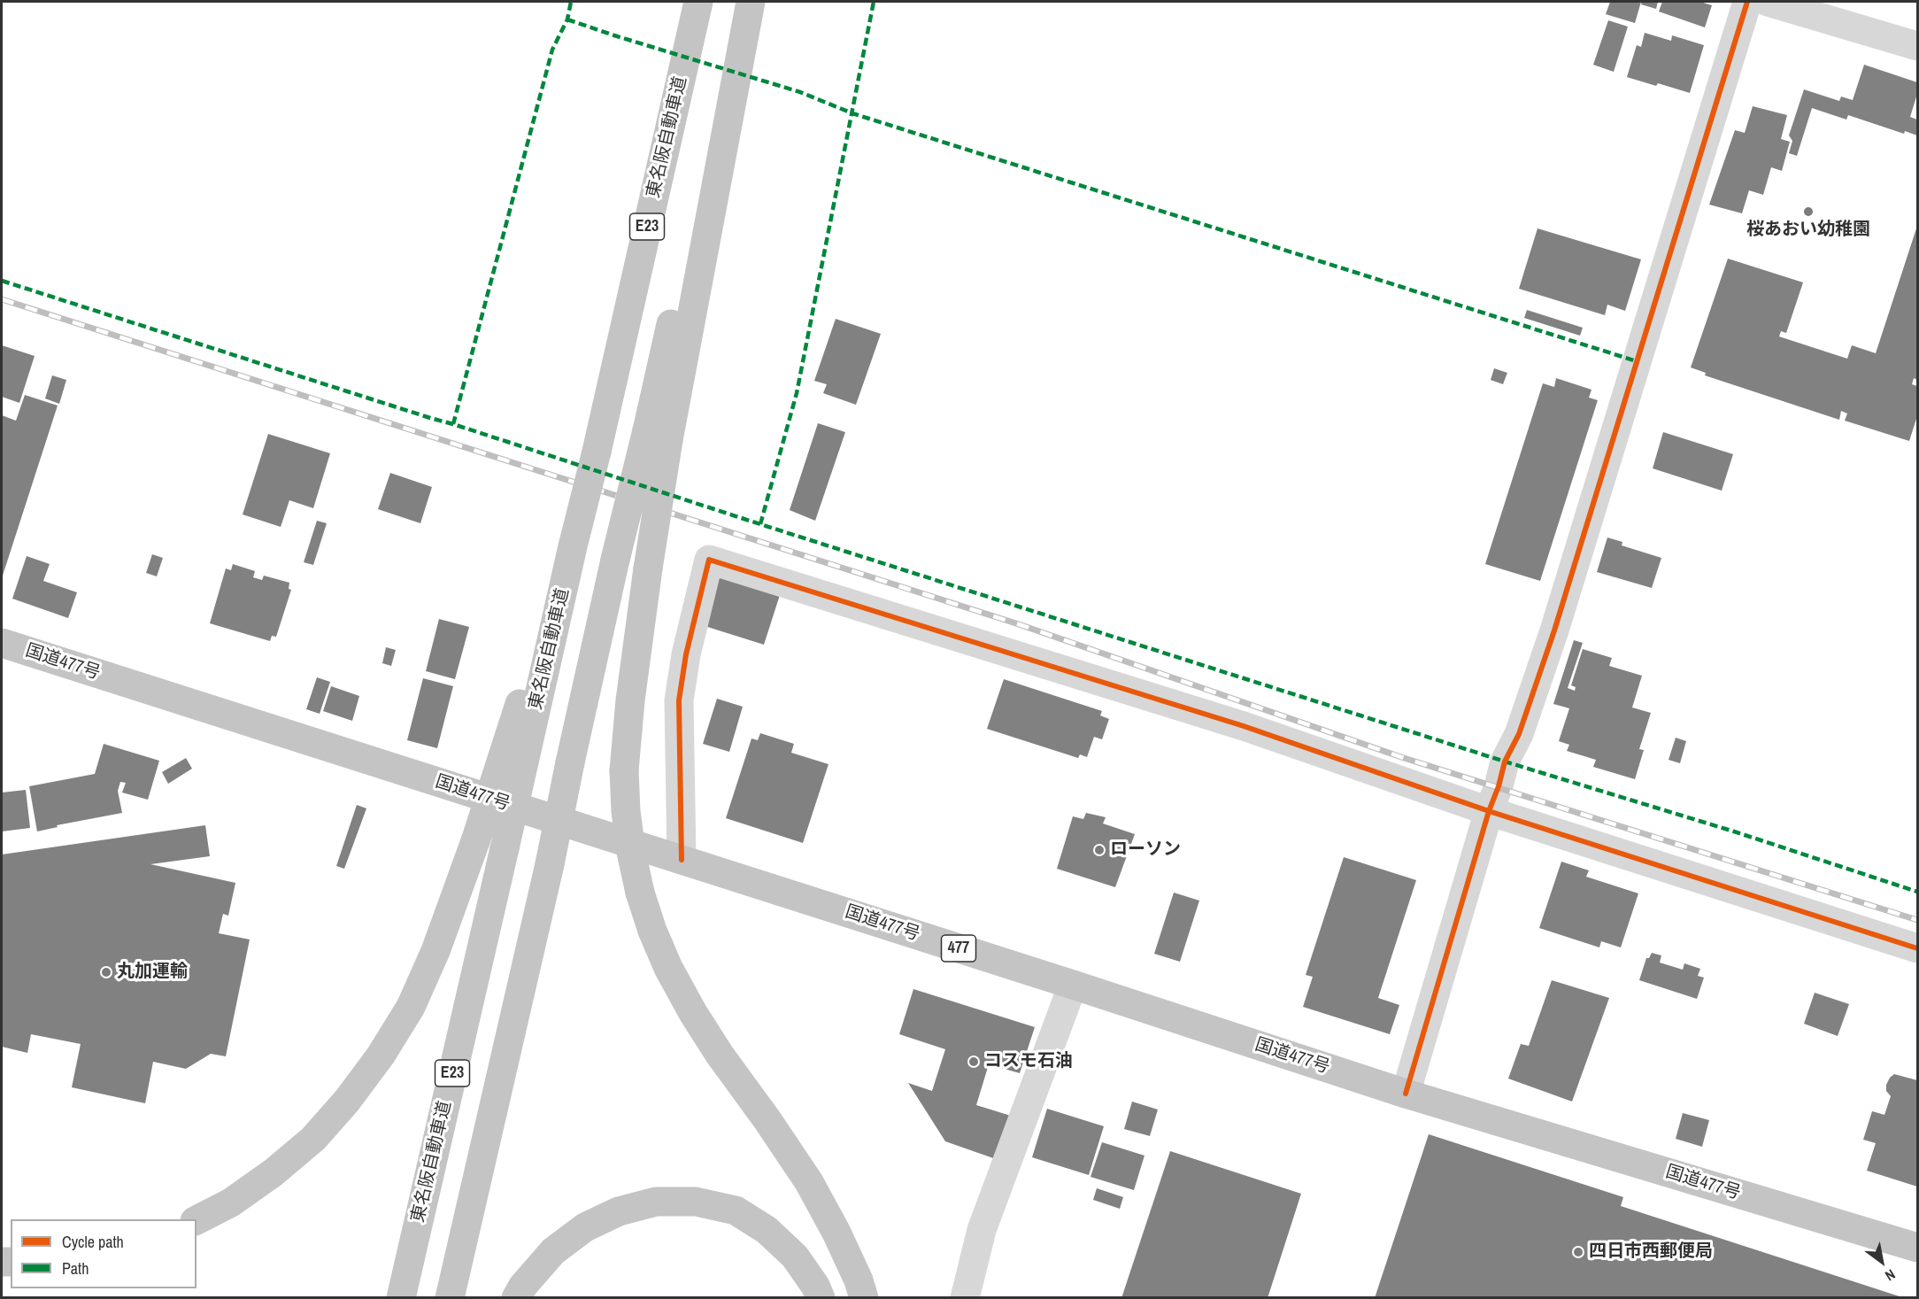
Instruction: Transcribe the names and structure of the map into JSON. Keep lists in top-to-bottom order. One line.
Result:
{"streets":{"highway":["東名阪自動車道","E23","国道477号","477"]},"places":["桜あおい幼稚園","ローソン","丸加運輸","コスモ石油","四日市西郵便局"],"legend":["Cycle path","Path"],"north":"bottom right"}
